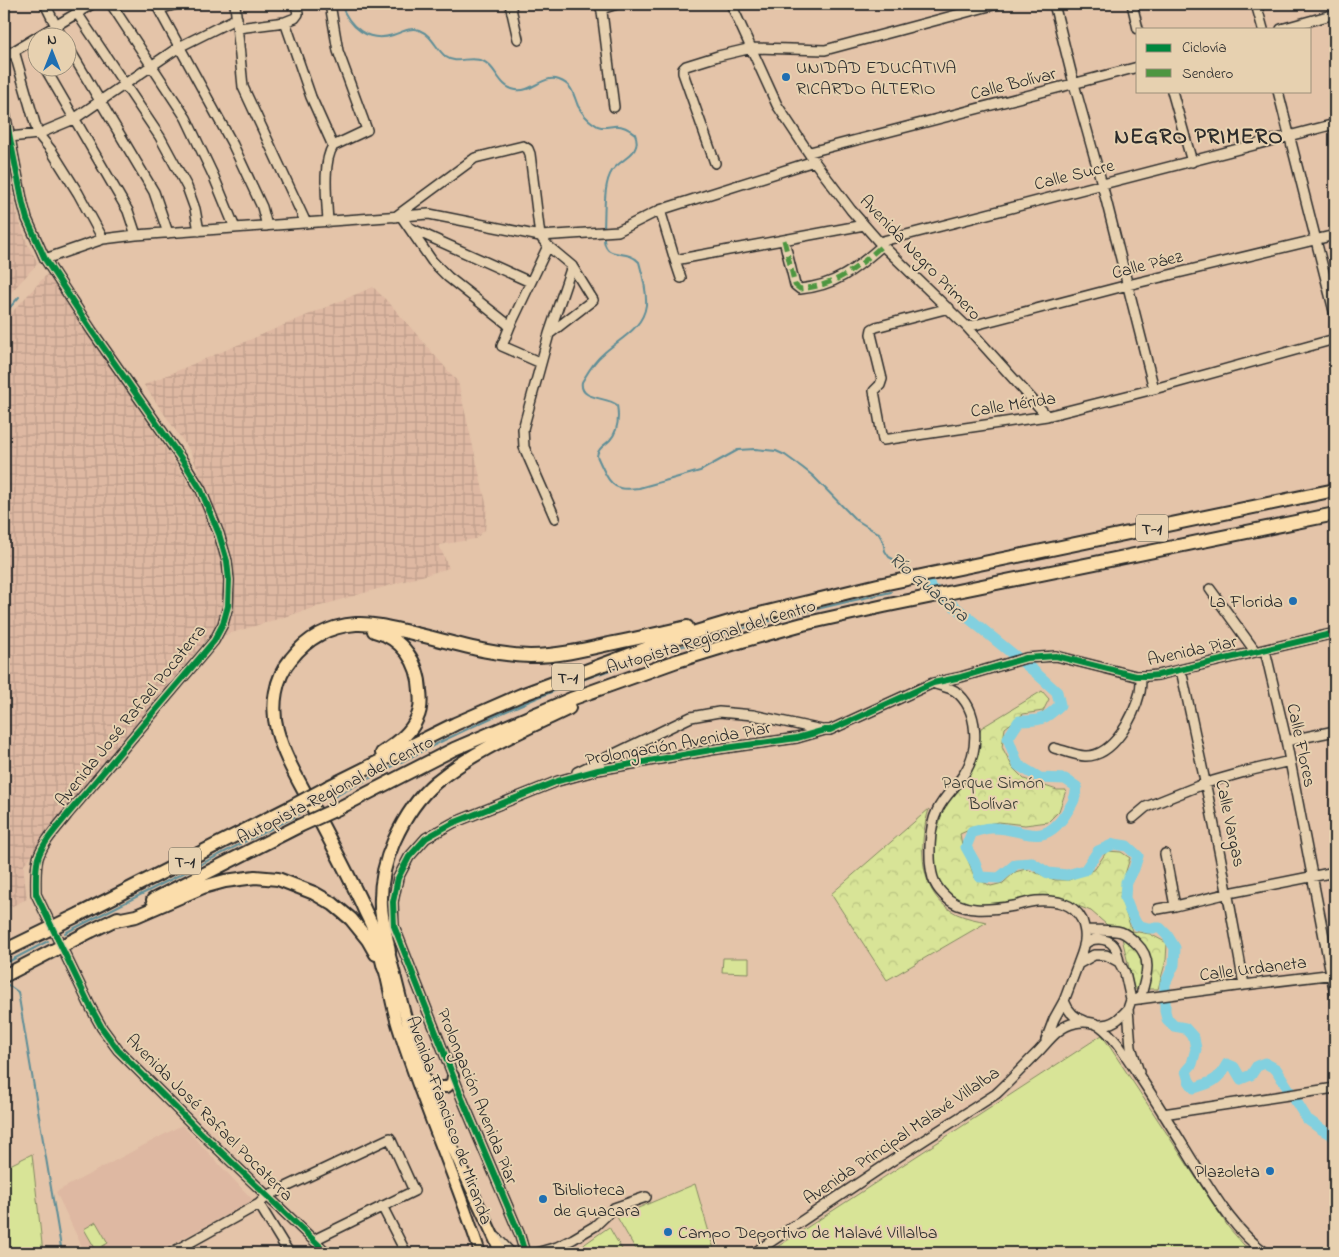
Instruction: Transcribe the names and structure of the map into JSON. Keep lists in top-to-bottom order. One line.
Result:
{"streets":{"highway":["T-1","Autopista Regional del Centro"],"main road":["Avenida Francisco de Miranda"],"street":["Calle Bolívar","Calle Sucre","Avenida Negro Primero","Calle Páez","Calle Mérida","Avenida Piar","Avenida José Rafael Pocaterra","Prolongación Avenida Piar","Calle Flores","Calle Vargas","Calle Urdaneta","Avenida Principal Malavé Villalba"]},"crossings":[["Calle Bolívar","Avenida Negro Primero"],["Calle Sucre","Avenida Negro Primero"],["Avenida Negro Primero","Calle Páez"],["Avenida Negro Primero","Calle Mérida"],["Avenida Piar","Prolongación Avenida Piar"],["Avenida Piar","Calle Flores"],["Avenida Piar","Calle Vargas"],["Calle Flores","Calle Urdaneta"],["Calle Vargas","Calle Urdaneta"],["Calle Urdaneta","Avenida Principal Malavé Villalba"]],"districts":["NEGRO PRIMERO"],"water":["Río Guacara"],"parks":["Parque Simón Bolívar"],"places":["UNIDAD EDUCATIVA RICARDO ALTERIO","La Florida","Plazoleta","Biblioteca de Guacara","Campo Deportivo de Malavé Villalba"],"legend":["Ciclovía","Sendero"],"north":"top"}
